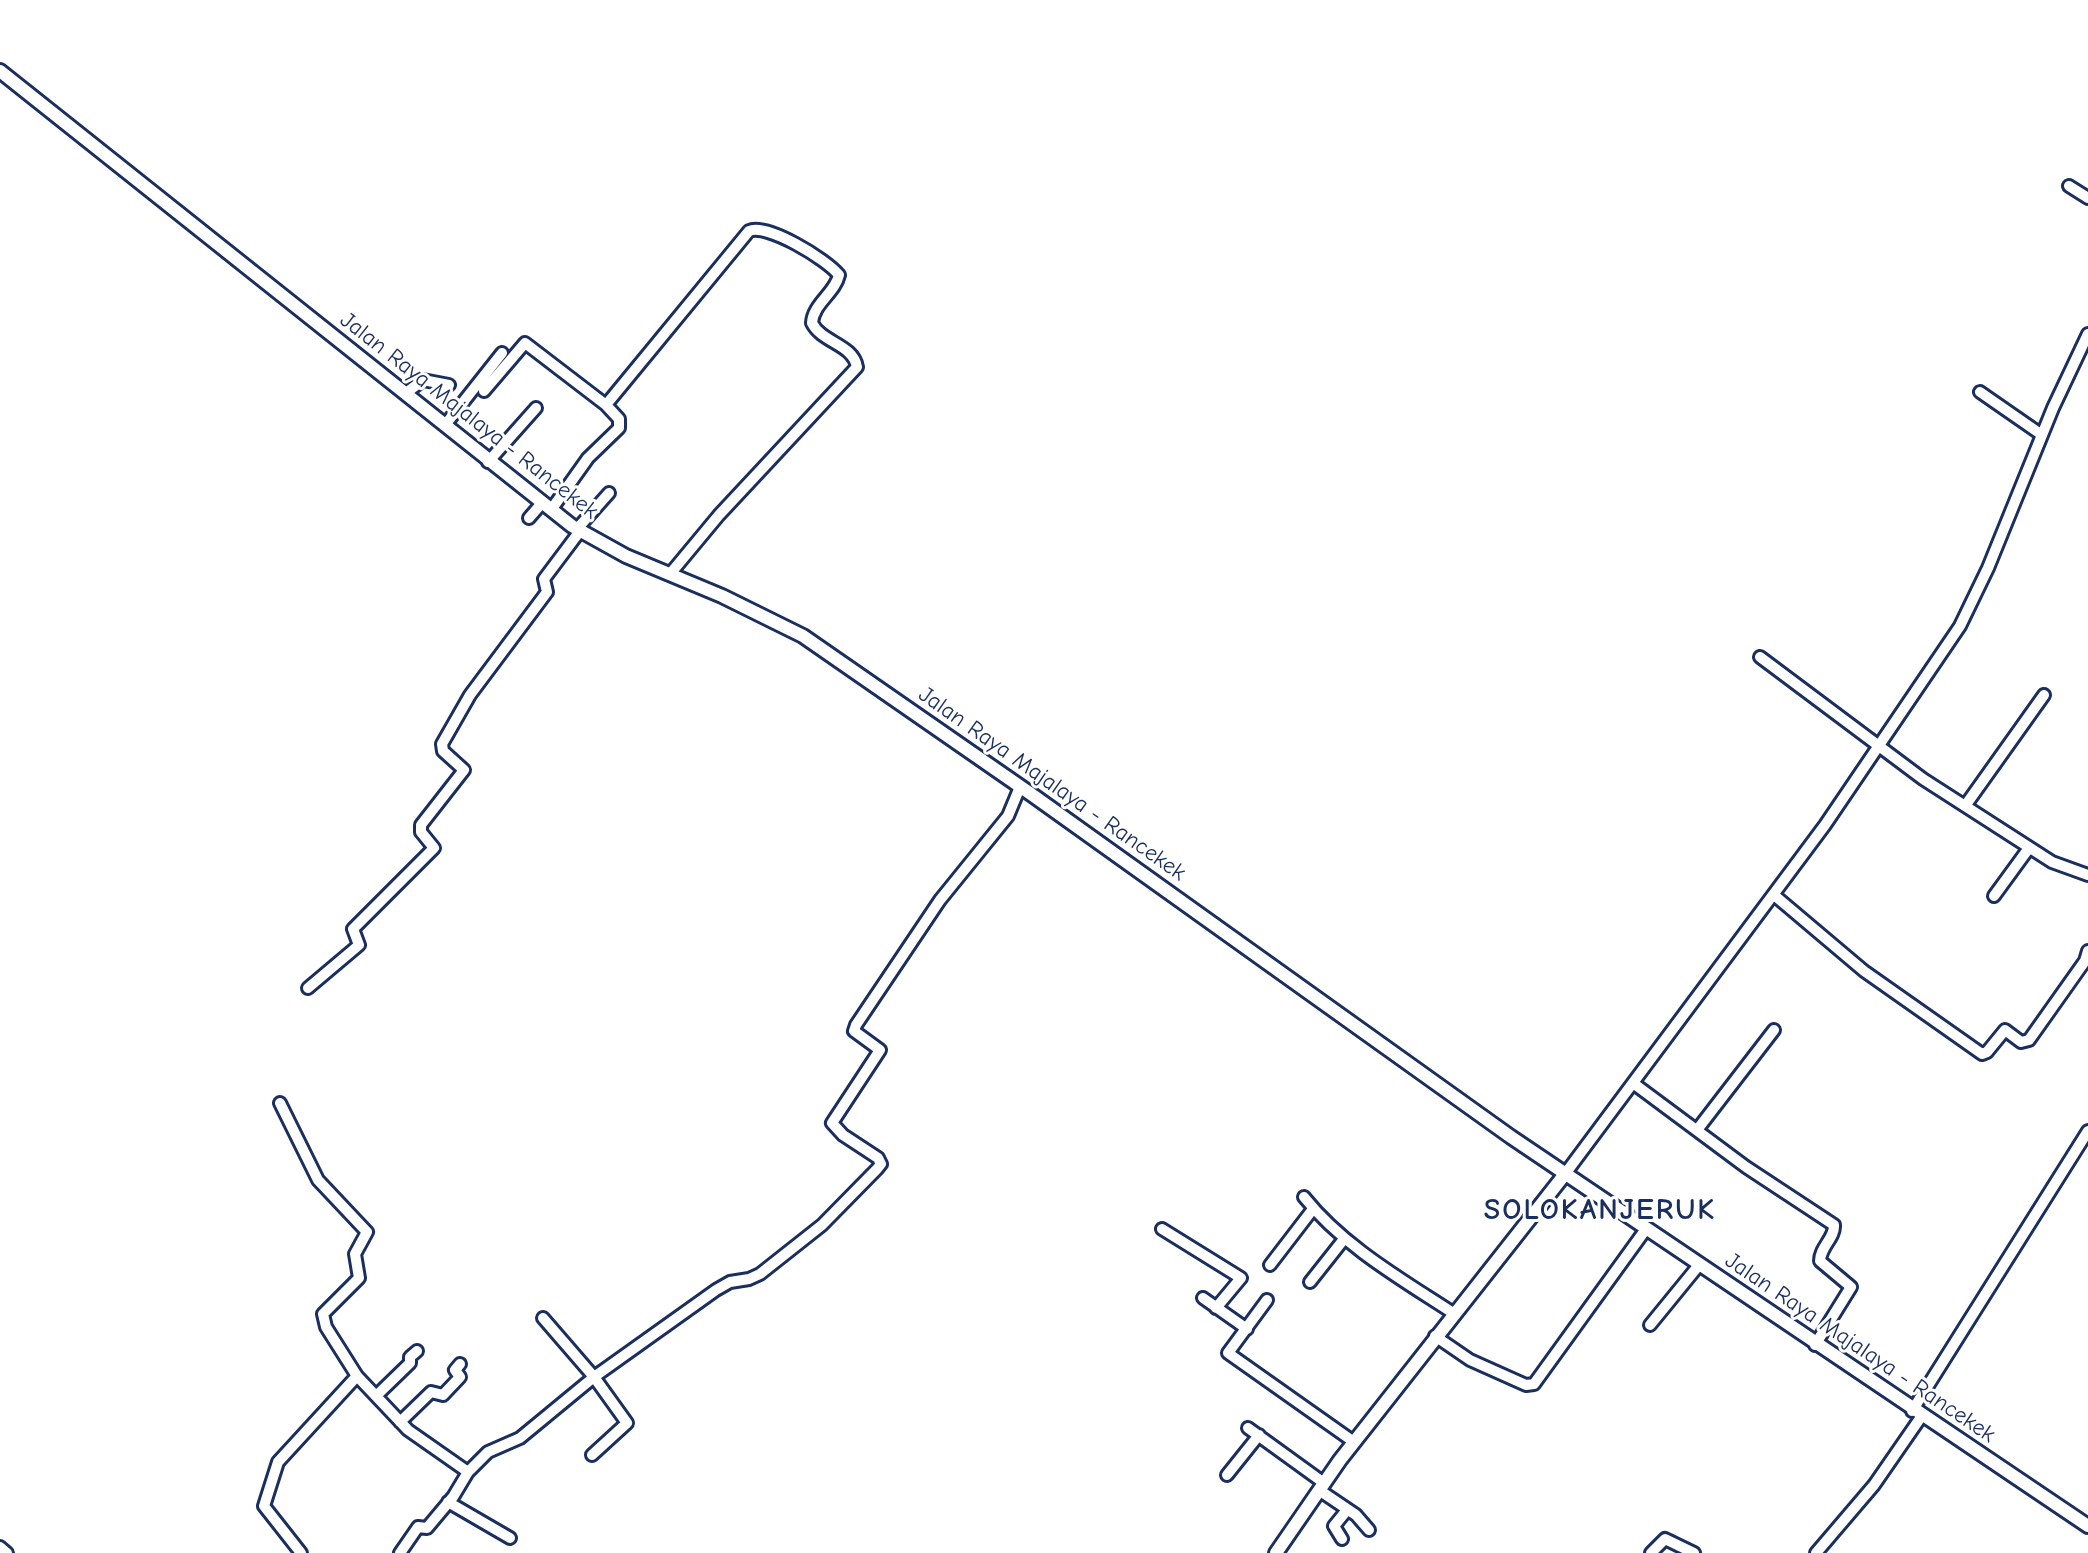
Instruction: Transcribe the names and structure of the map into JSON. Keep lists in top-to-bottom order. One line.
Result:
{"streets":{"main road":["Jalan Raya Majalaya - Rancekek"]},"districts":["SOLOKANJERUK"]}
